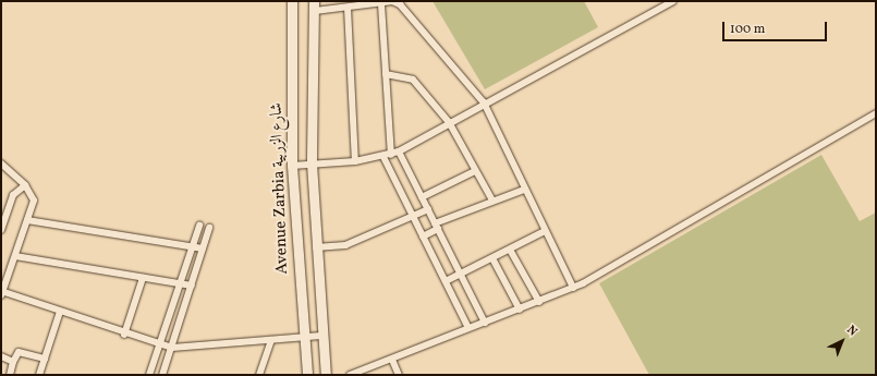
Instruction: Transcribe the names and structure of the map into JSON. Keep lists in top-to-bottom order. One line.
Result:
{"streets":{"main road":["Avenue Zarbia شارع الزربية"]},"scale_bar":"100 m","north":"top right"}
